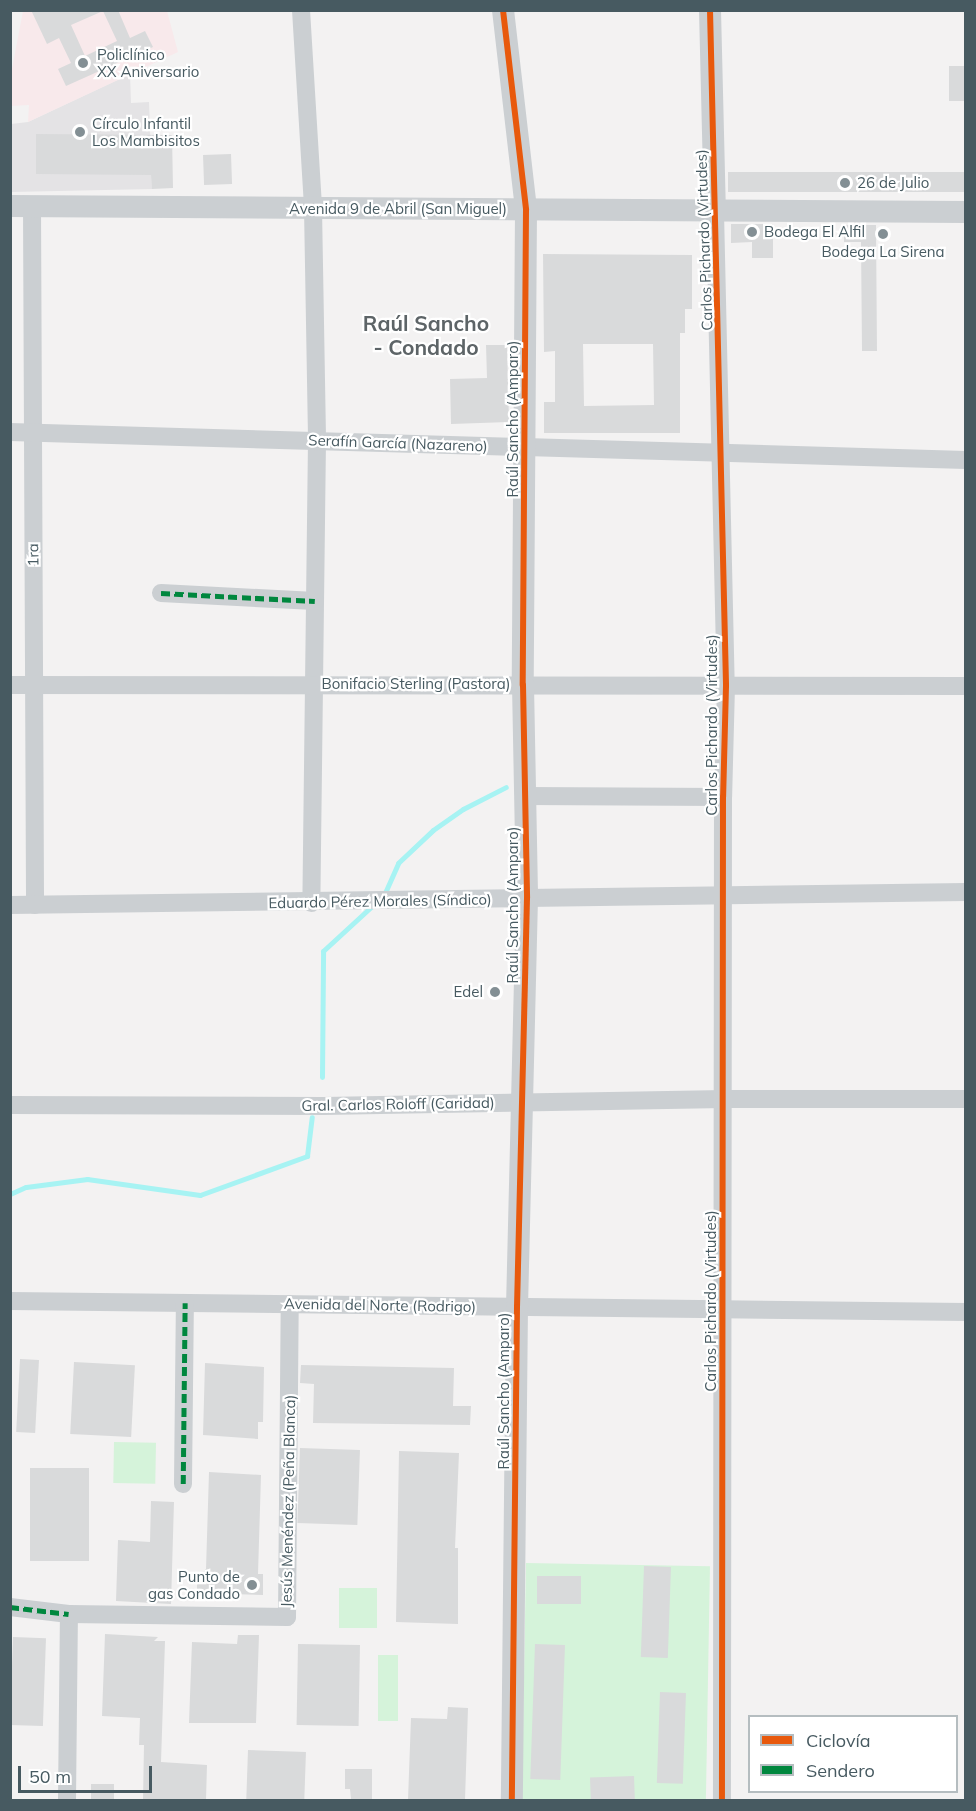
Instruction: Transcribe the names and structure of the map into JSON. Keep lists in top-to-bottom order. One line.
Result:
{"streets":{"street":["Avenida 9 de Abril (San Miguel)","Carlos Pichardo (Virtudes)","Raúl Sancho (Amparo)","Serafín García (Nazareno)","1ra","Bonifacio Sterling (Pastora)","Eduardo Pérez Morales (Síndico)","Gral. Carlos Roloff (Caridad)","Avenida del Norte (Rodrigo)","Jesús Menéndez (Peña Blanca)"]},"crossings":[["Avenida 9 de Abril (San Miguel)","Carlos Pichardo (Virtudes)"],["Avenida 9 de Abril (San Miguel)","Raúl Sancho (Amparo)"],["Avenida 9 de Abril (San Miguel)","1ra"],["Carlos Pichardo (Virtudes)","Serafín García (Nazareno)"],["Carlos Pichardo (Virtudes)","Bonifacio Sterling (Pastora)"],["Carlos Pichardo (Virtudes)","Eduardo Pérez Morales (Síndico)"],["Carlos Pichardo (Virtudes)","Gral. Carlos Roloff (Caridad)"],["Carlos Pichardo (Virtudes)","Avenida del Norte (Rodrigo)"],["Raúl Sancho (Amparo)","Serafín García (Nazareno)"],["Raúl Sancho (Amparo)","Bonifacio Sterling (Pastora)"],["Raúl Sancho (Amparo)","Eduardo Pérez Morales (Síndico)"],["Raúl Sancho (Amparo)","Gral. Carlos Roloff (Caridad)"],["Raúl Sancho (Amparo)","Avenida del Norte (Rodrigo)"],["Serafín García (Nazareno)","1ra"],["1ra","Bonifacio Sterling (Pastora)"],["1ra","Eduardo Pérez Morales (Síndico)"],["Avenida del Norte (Rodrigo)","Jesús Menéndez (Peña Blanca)"]],"districts":["Raúl Sancho - Condado"],"places":["Policlínico XX Aniversario","Círculo Infantil Los Mambisitos","26 de Julio","Bodega El Alfil","Bodega La Sirena","Edel","Punto de gas Condado"],"legend":["Ciclovía","Sendero"],"scale_bar":"50 m"}
